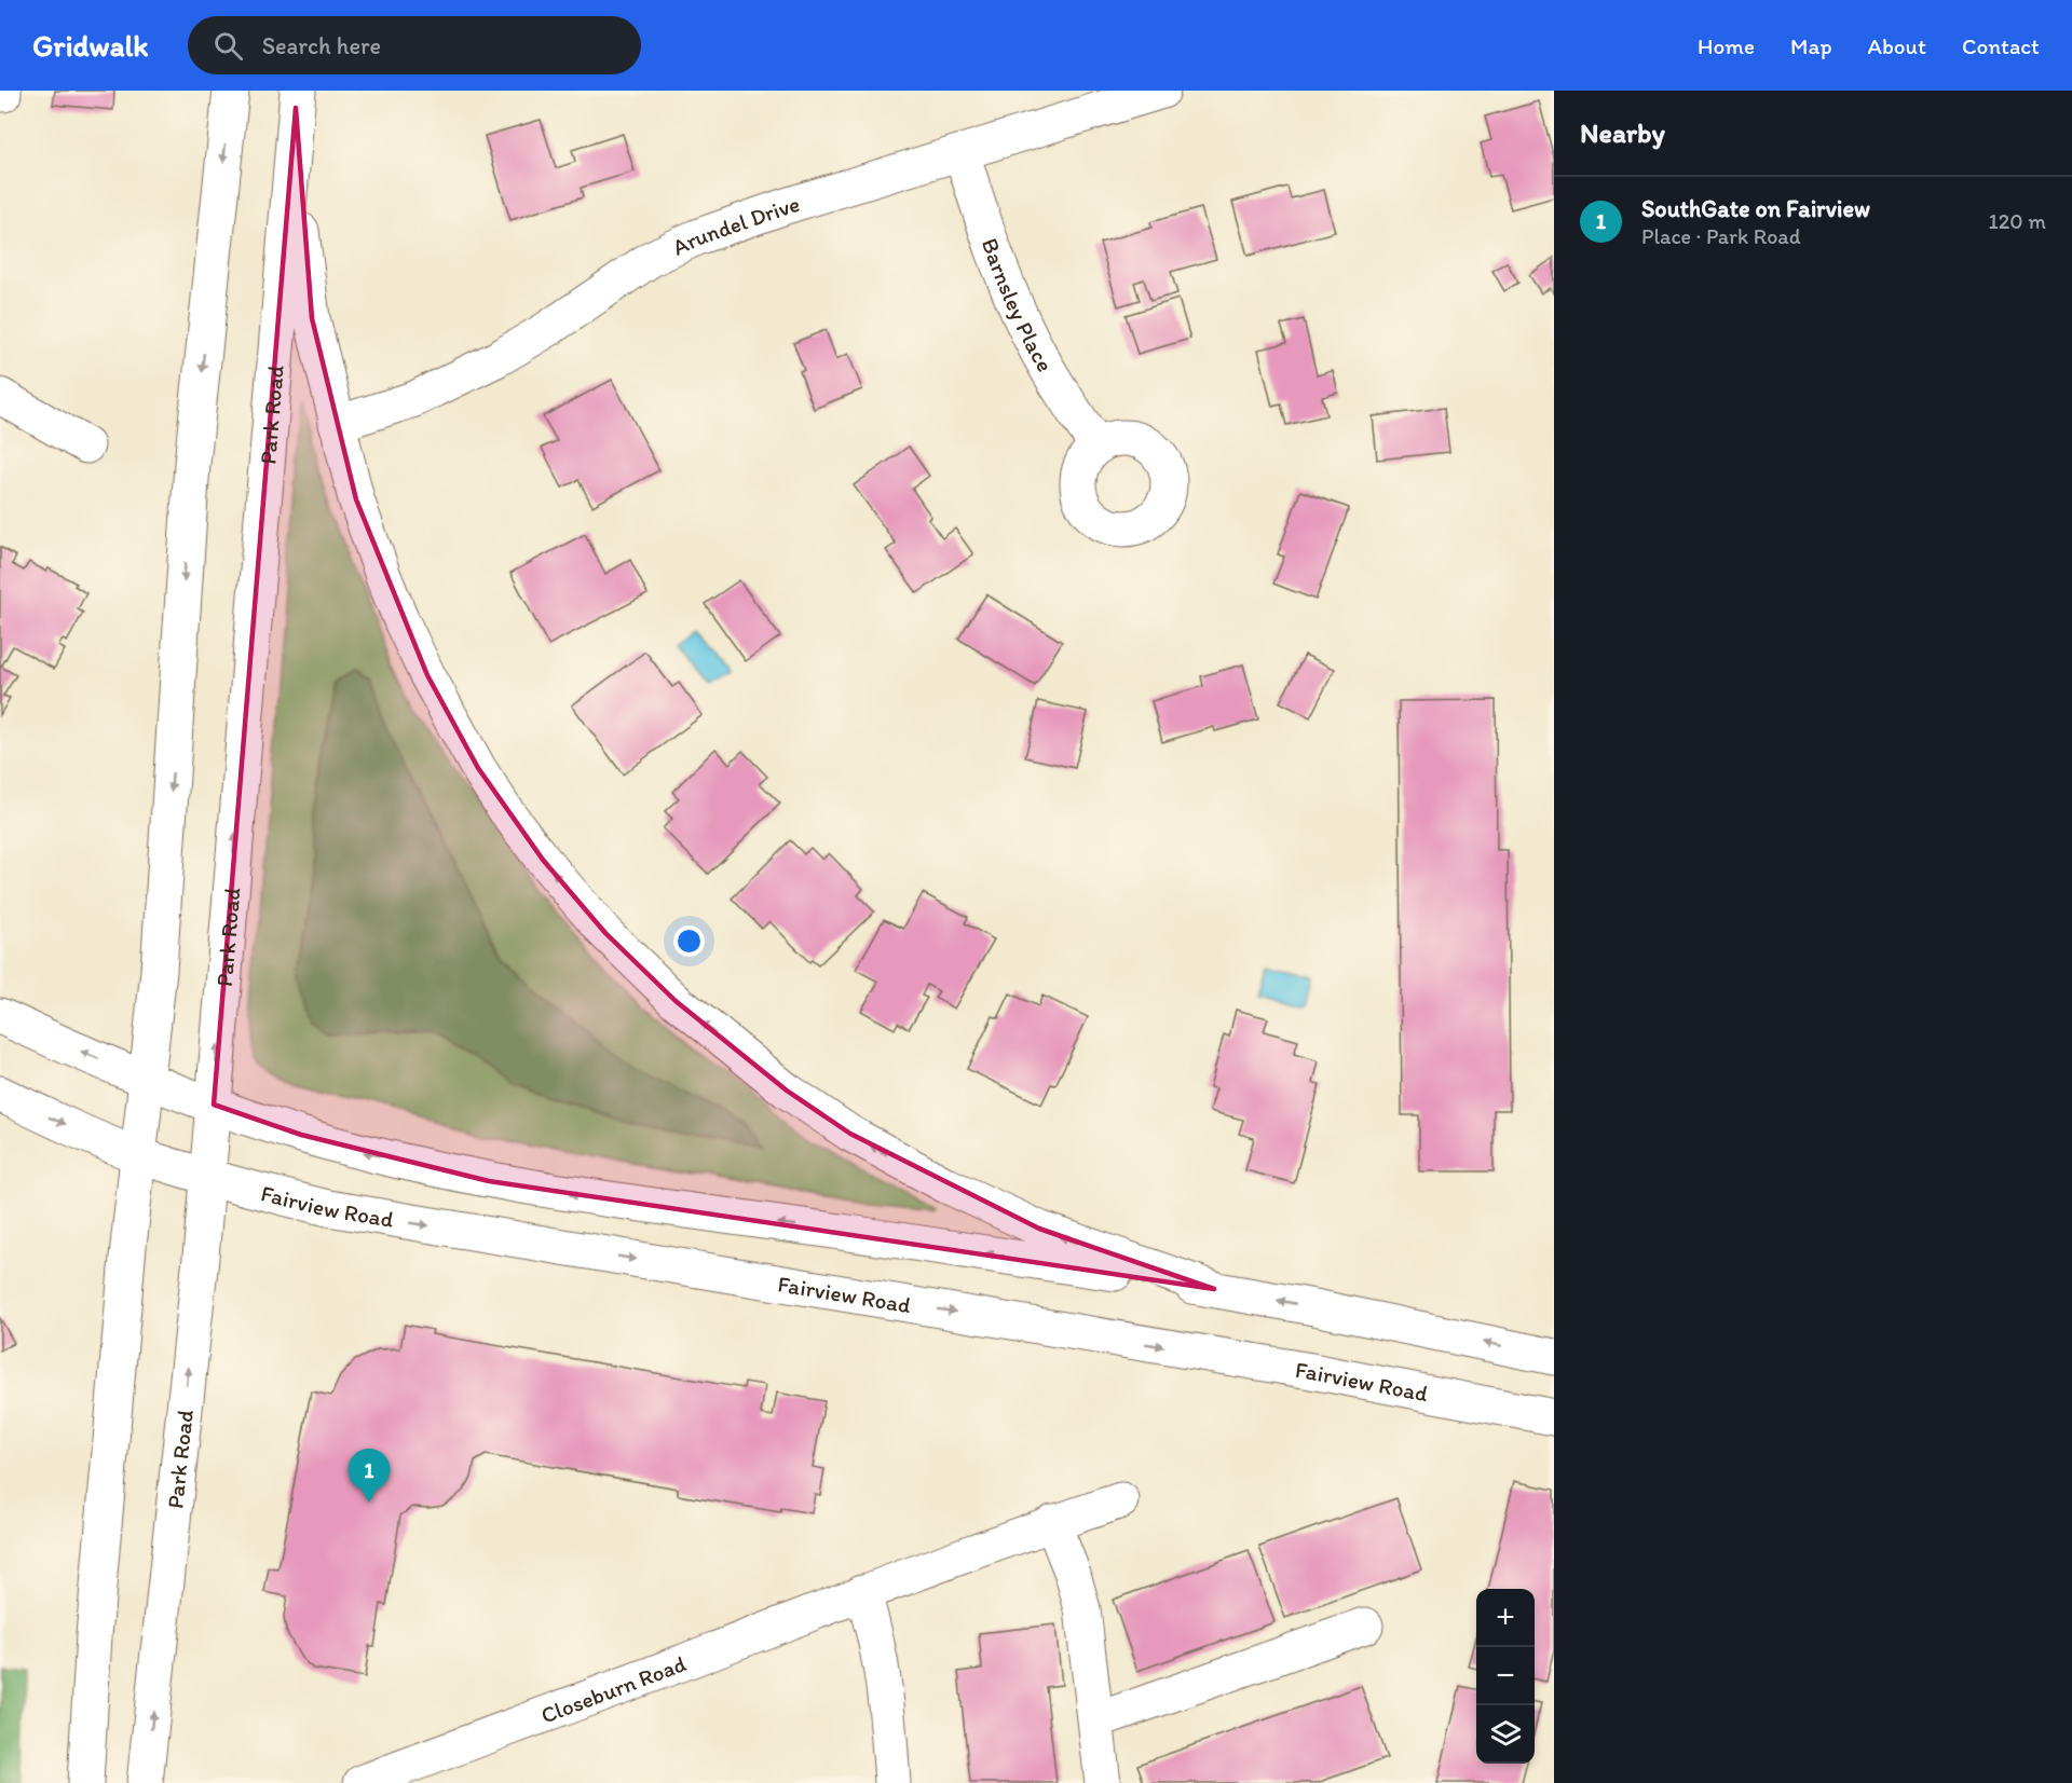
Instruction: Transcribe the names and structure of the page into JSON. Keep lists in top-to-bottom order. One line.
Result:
{"streets":{"main road":["Arundel Drive","Barnsley Place","Park Road","Fairview Road","Closeburn Road"]},"crossings":[["Arundel Drive","Barnsley Place"],["Park Road","Fairview Road"]],"page":{"header":"Gridwalk","search":"Search here","nav":["Home","Map","About","Contact"],"heading":"Nearby","list":[{"mark":"1","name":"SouthGate on Fairview","note":"Place · Park Road","value":"120 m"}],"pins":"1","map_buttons":["+","−"]}}
